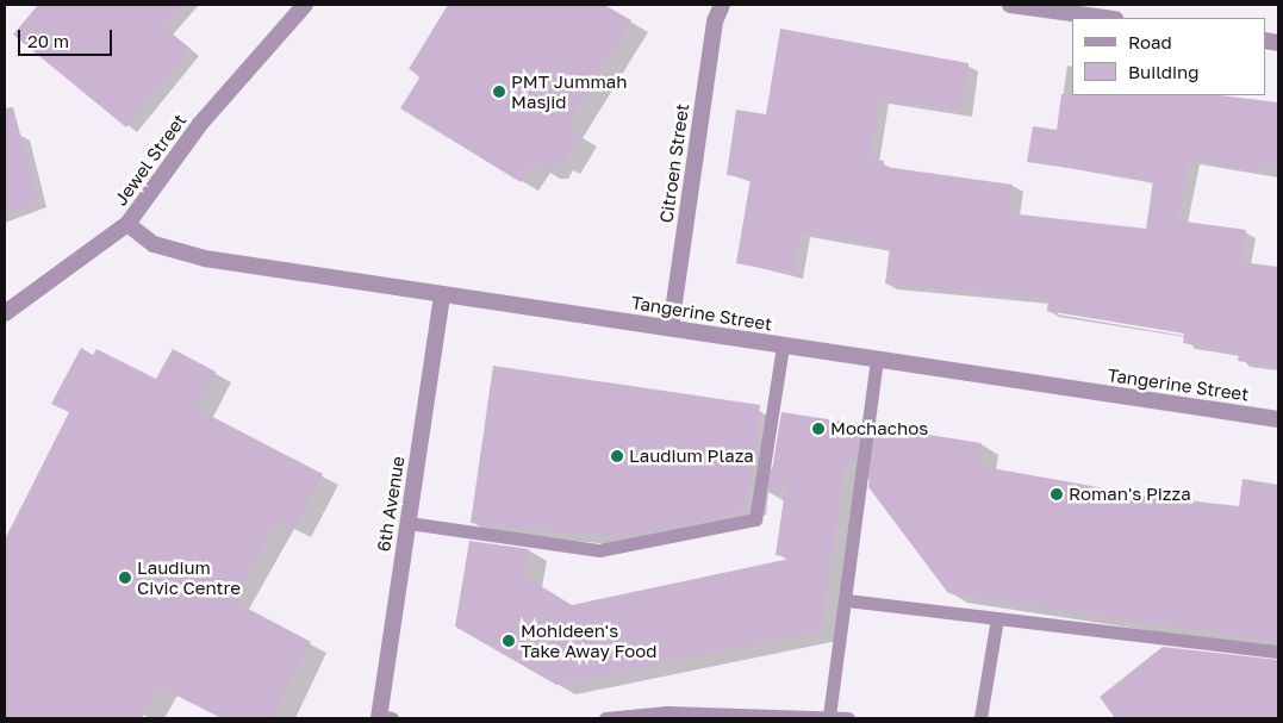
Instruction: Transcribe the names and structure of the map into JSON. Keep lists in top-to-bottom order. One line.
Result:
{"streets":{"street":["Jewel Street","Citroen Street","Tangerine Street","6th Avenue"]},"crossings":[["Jewel Street","Tangerine Street"],["Citroen Street","Tangerine Street"],["Tangerine Street","6th Avenue"]],"places":["PMT Jummah Masjid","Mochachos","Laudium Plaza","Roman's Pizza","Laudium Civic Centre","Mohideen's Take Away Food"],"legend":["Road","Building"],"scale_bar":"20 m"}
